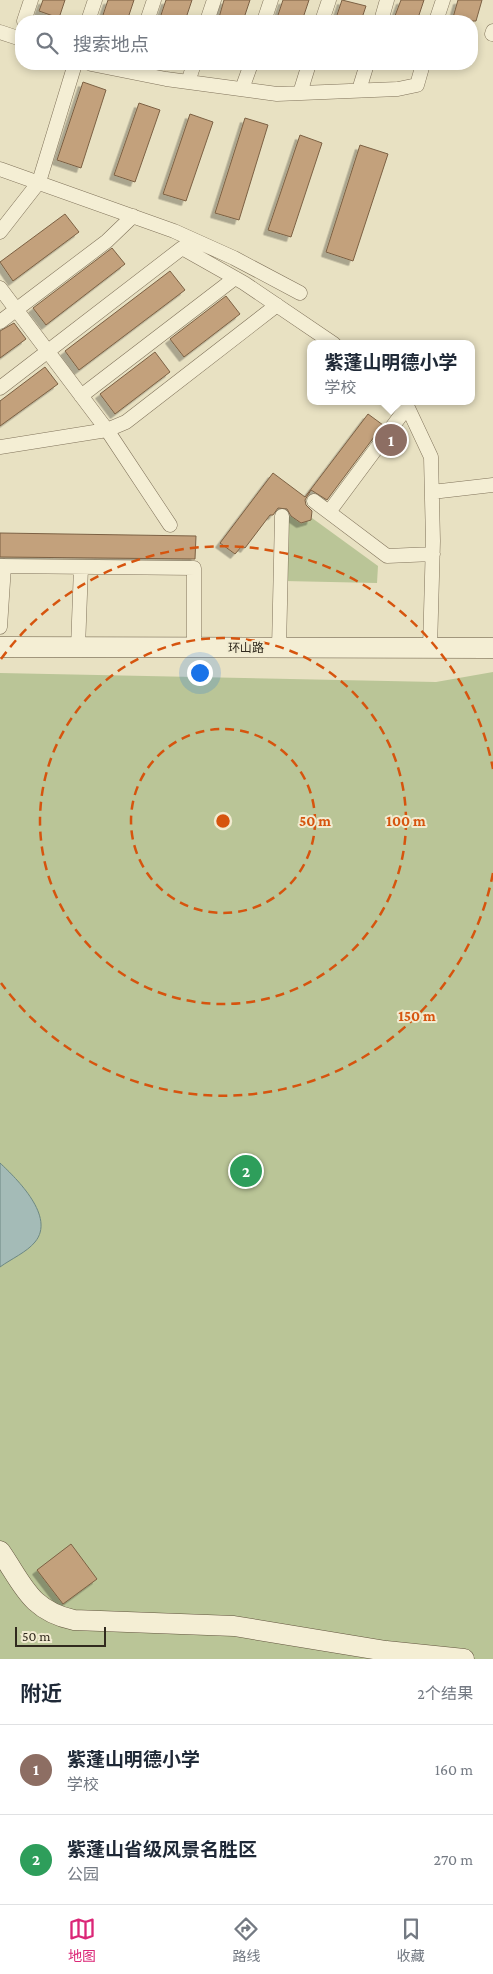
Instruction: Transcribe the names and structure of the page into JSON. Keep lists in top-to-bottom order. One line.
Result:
{"streets":{"main road":["环山路"]},"scale_bar":"50 m","page":{"search":"搜索地点","popup":["紫蓬山明德小学","学校"],"pins":["1","2"],"scale":"50 m","heading":["附近","2个结果"],"list":[{"mark":"1","name":"紫蓬山明德小学","note":"学校","value":"160 m"},{"mark":"2","name":"紫蓬山省级风景名胜区","note":"公园","value":"270 m"}],"nav":["地图","路线","收藏"]},"rings":["50 m","100 m","150 m"]}
